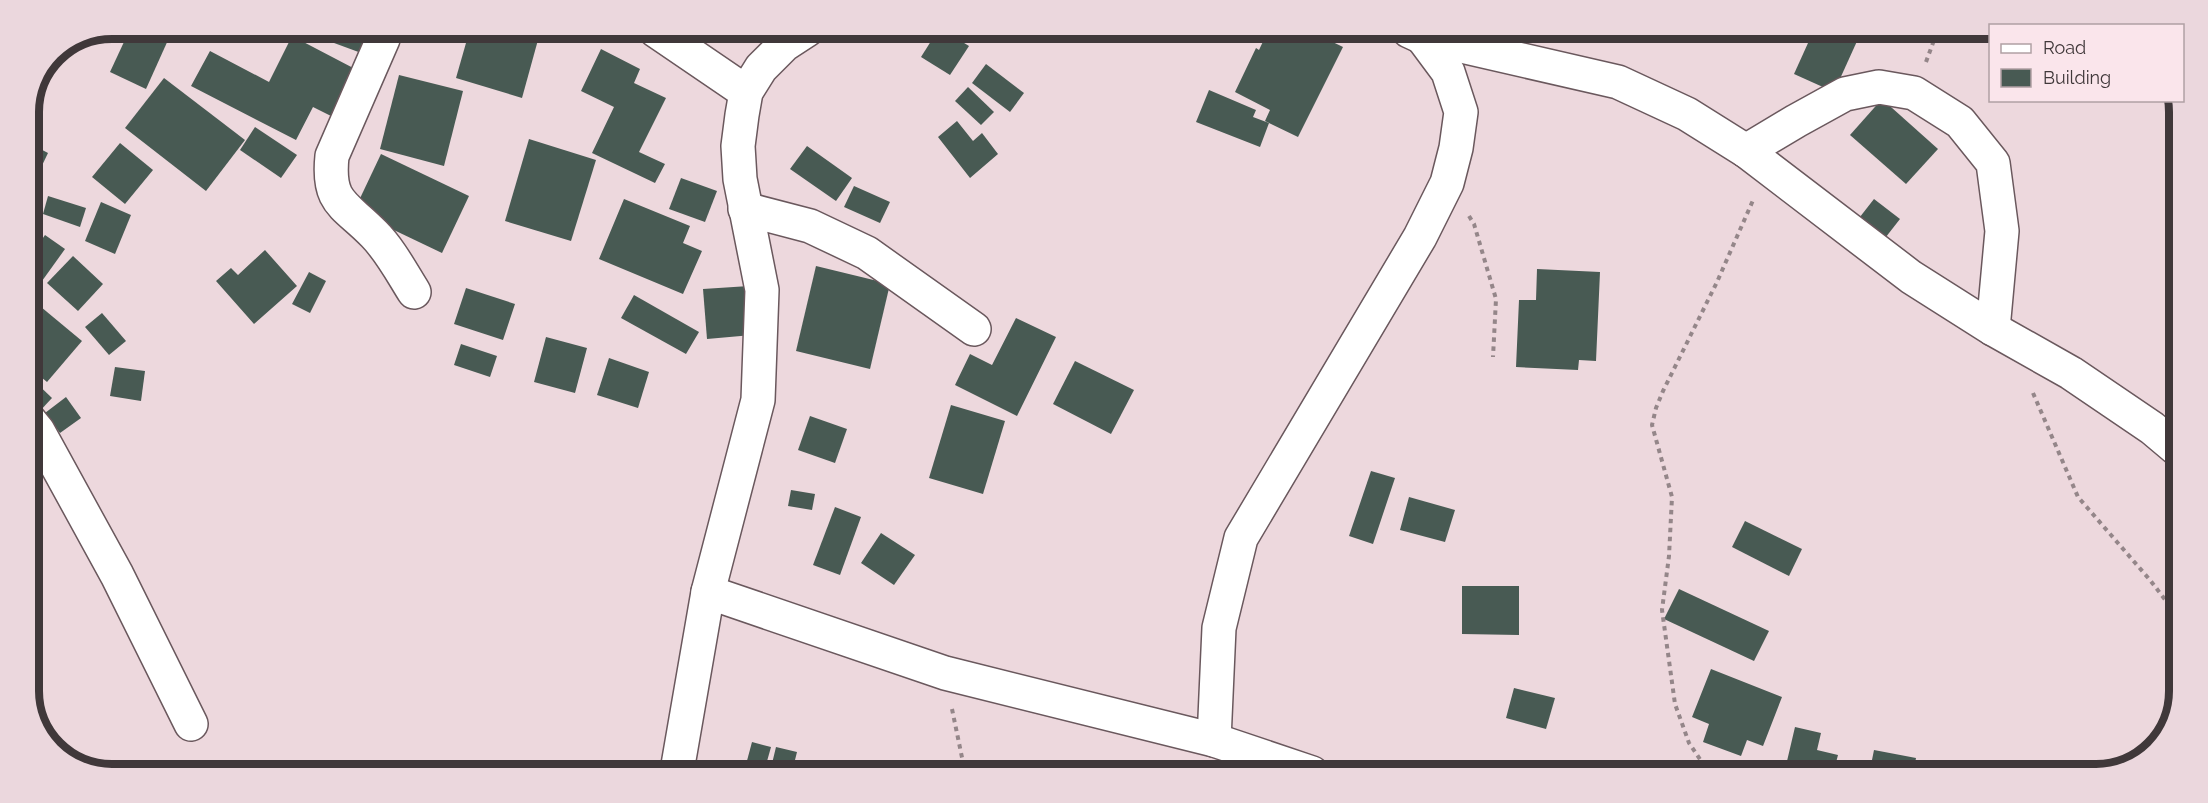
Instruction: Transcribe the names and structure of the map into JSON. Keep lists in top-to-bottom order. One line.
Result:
{"legend":["Road","Building"]}
